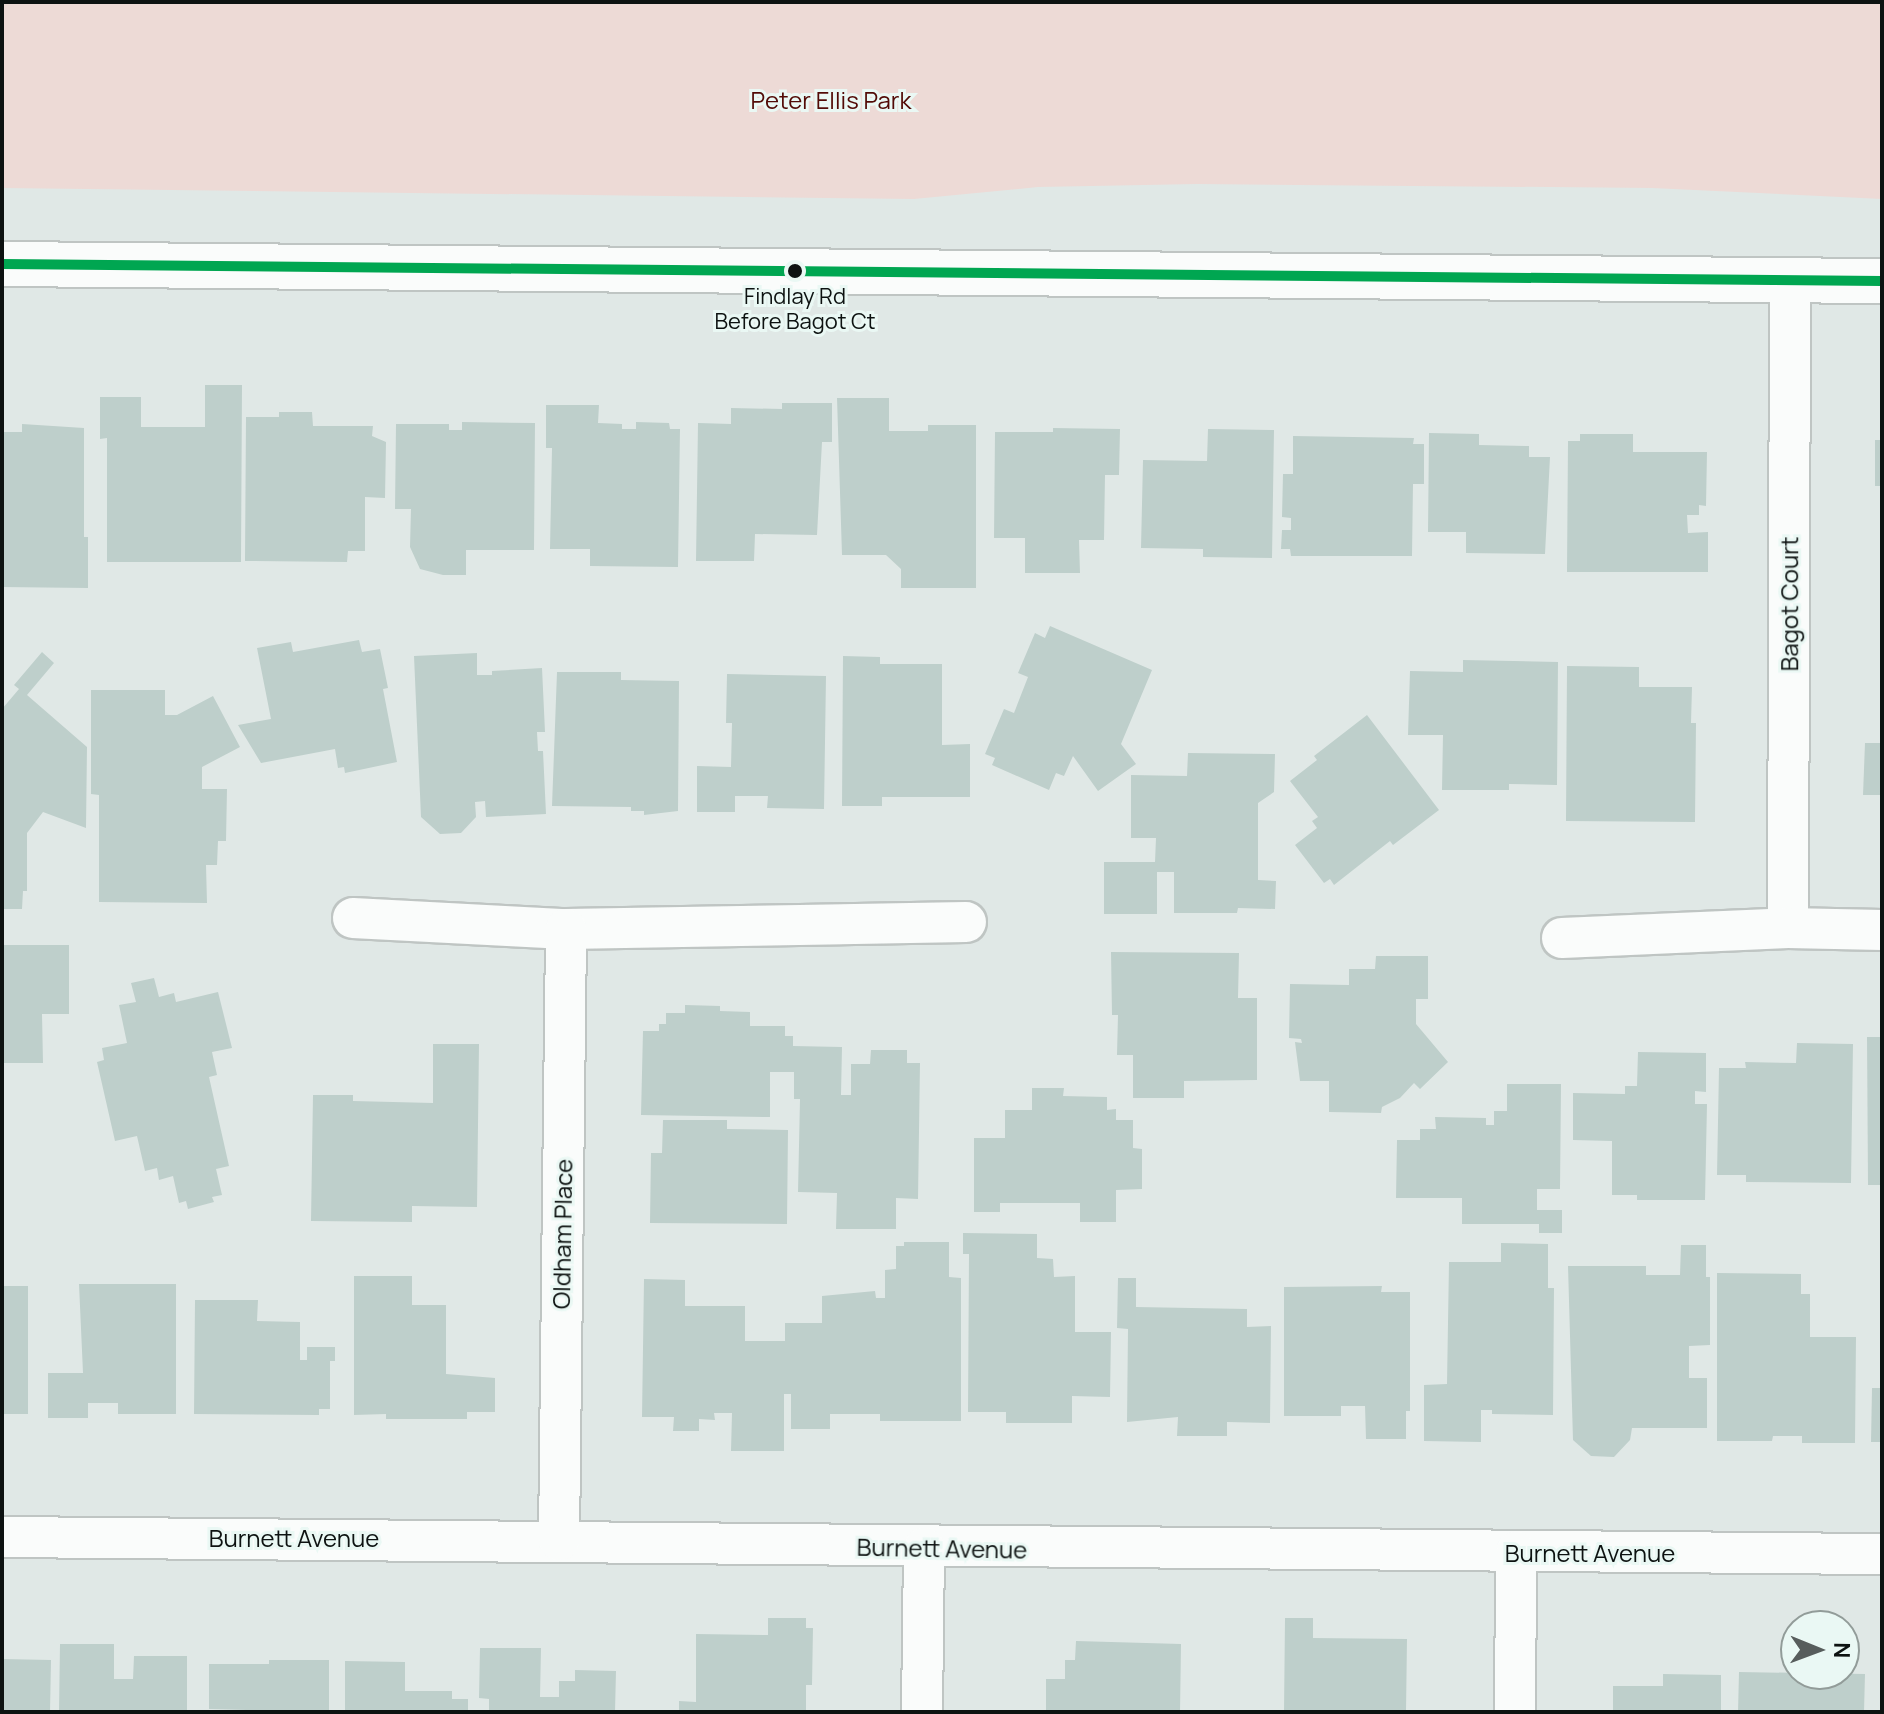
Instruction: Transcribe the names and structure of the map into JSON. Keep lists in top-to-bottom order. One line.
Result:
{"streets":{"street":["Bagot Court","Oldham Place","Burnett Avenue"]},"crossings":[["Oldham Place","Burnett Avenue"]],"parks":["Peter Ellis Park"],"places":["Findlay Rd Before Bagot Ct"],"north":"right"}
